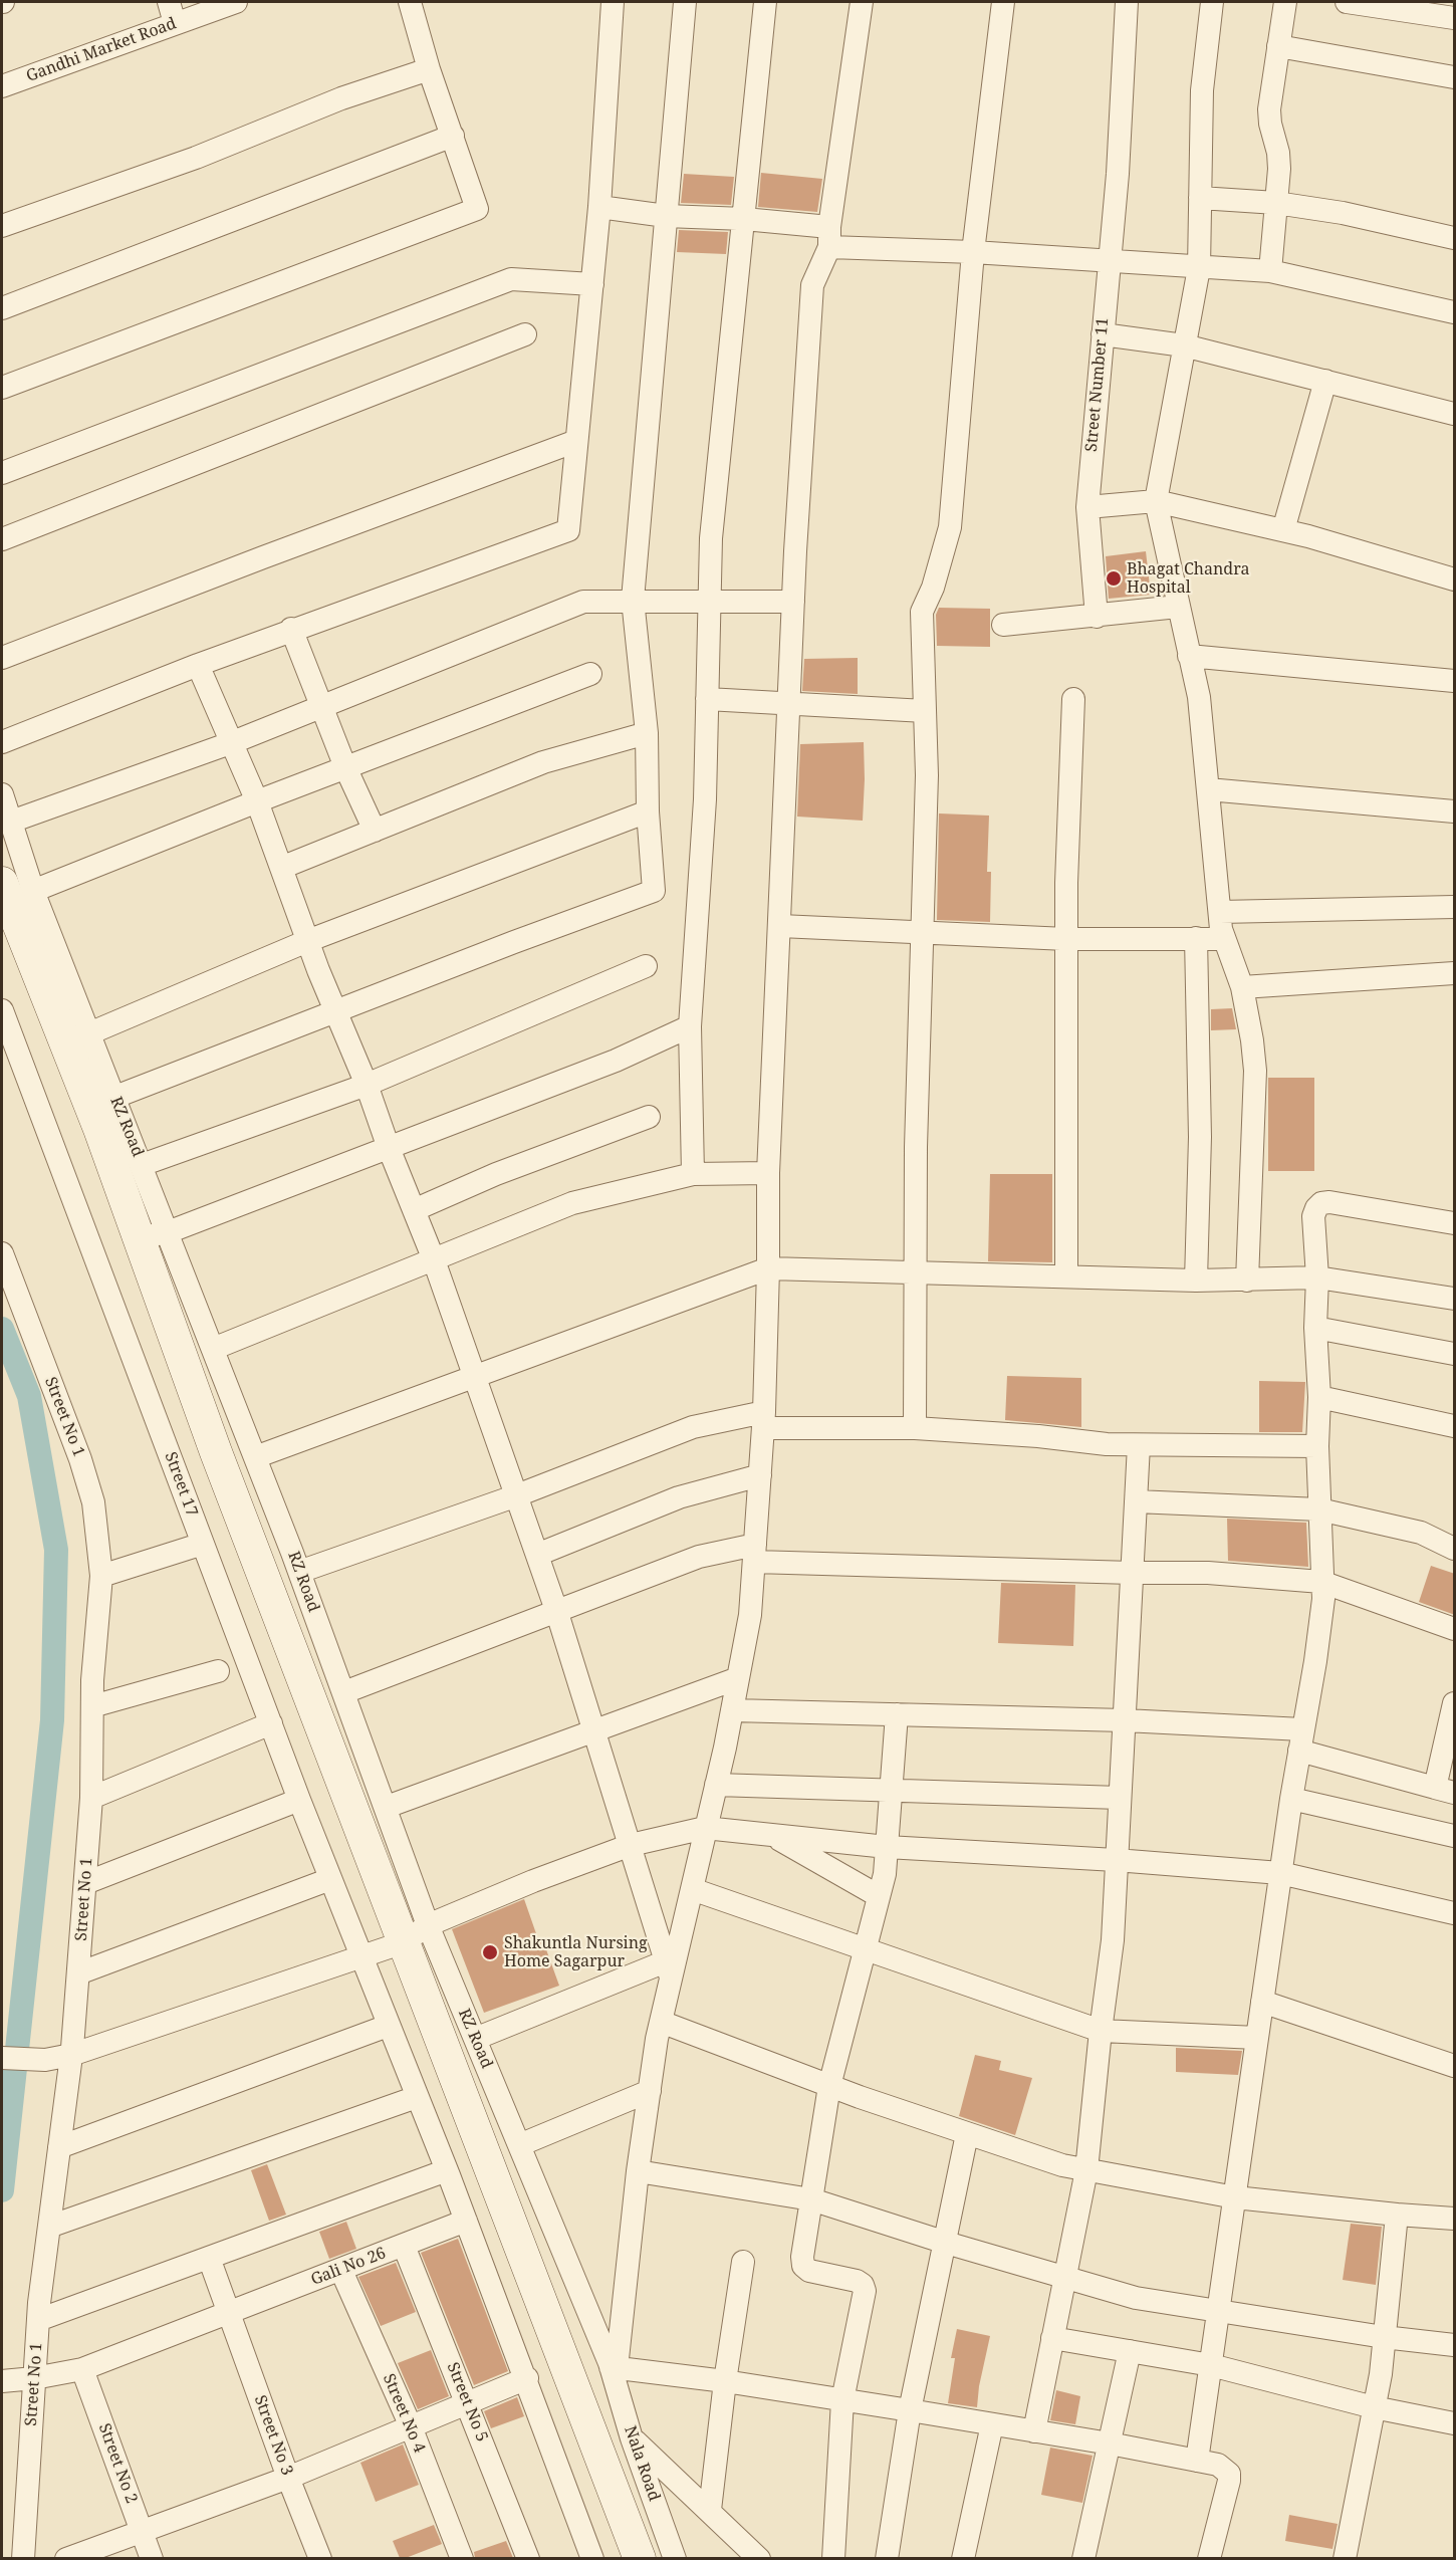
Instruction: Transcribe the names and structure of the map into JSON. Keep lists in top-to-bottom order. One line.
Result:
{"streets":{"street":["Gandhi Market Road","Street Number 11","RZ Road","Street No 1","Street 17","Gali No 26","Street No 5","Street No 4","Street No 3","Street No 2","Nala Road"]},"crossings":[["RZ Road","Nala Road"],["Street 17","Gali No 26"],["Gali No 26","Street No 5"],["Gali No 26","Street No 4"],["Gali No 26","Street No 3"]],"places":["Bhagat Chandra Hospital","Shakuntla Nursing Home Sagarpur"]}
